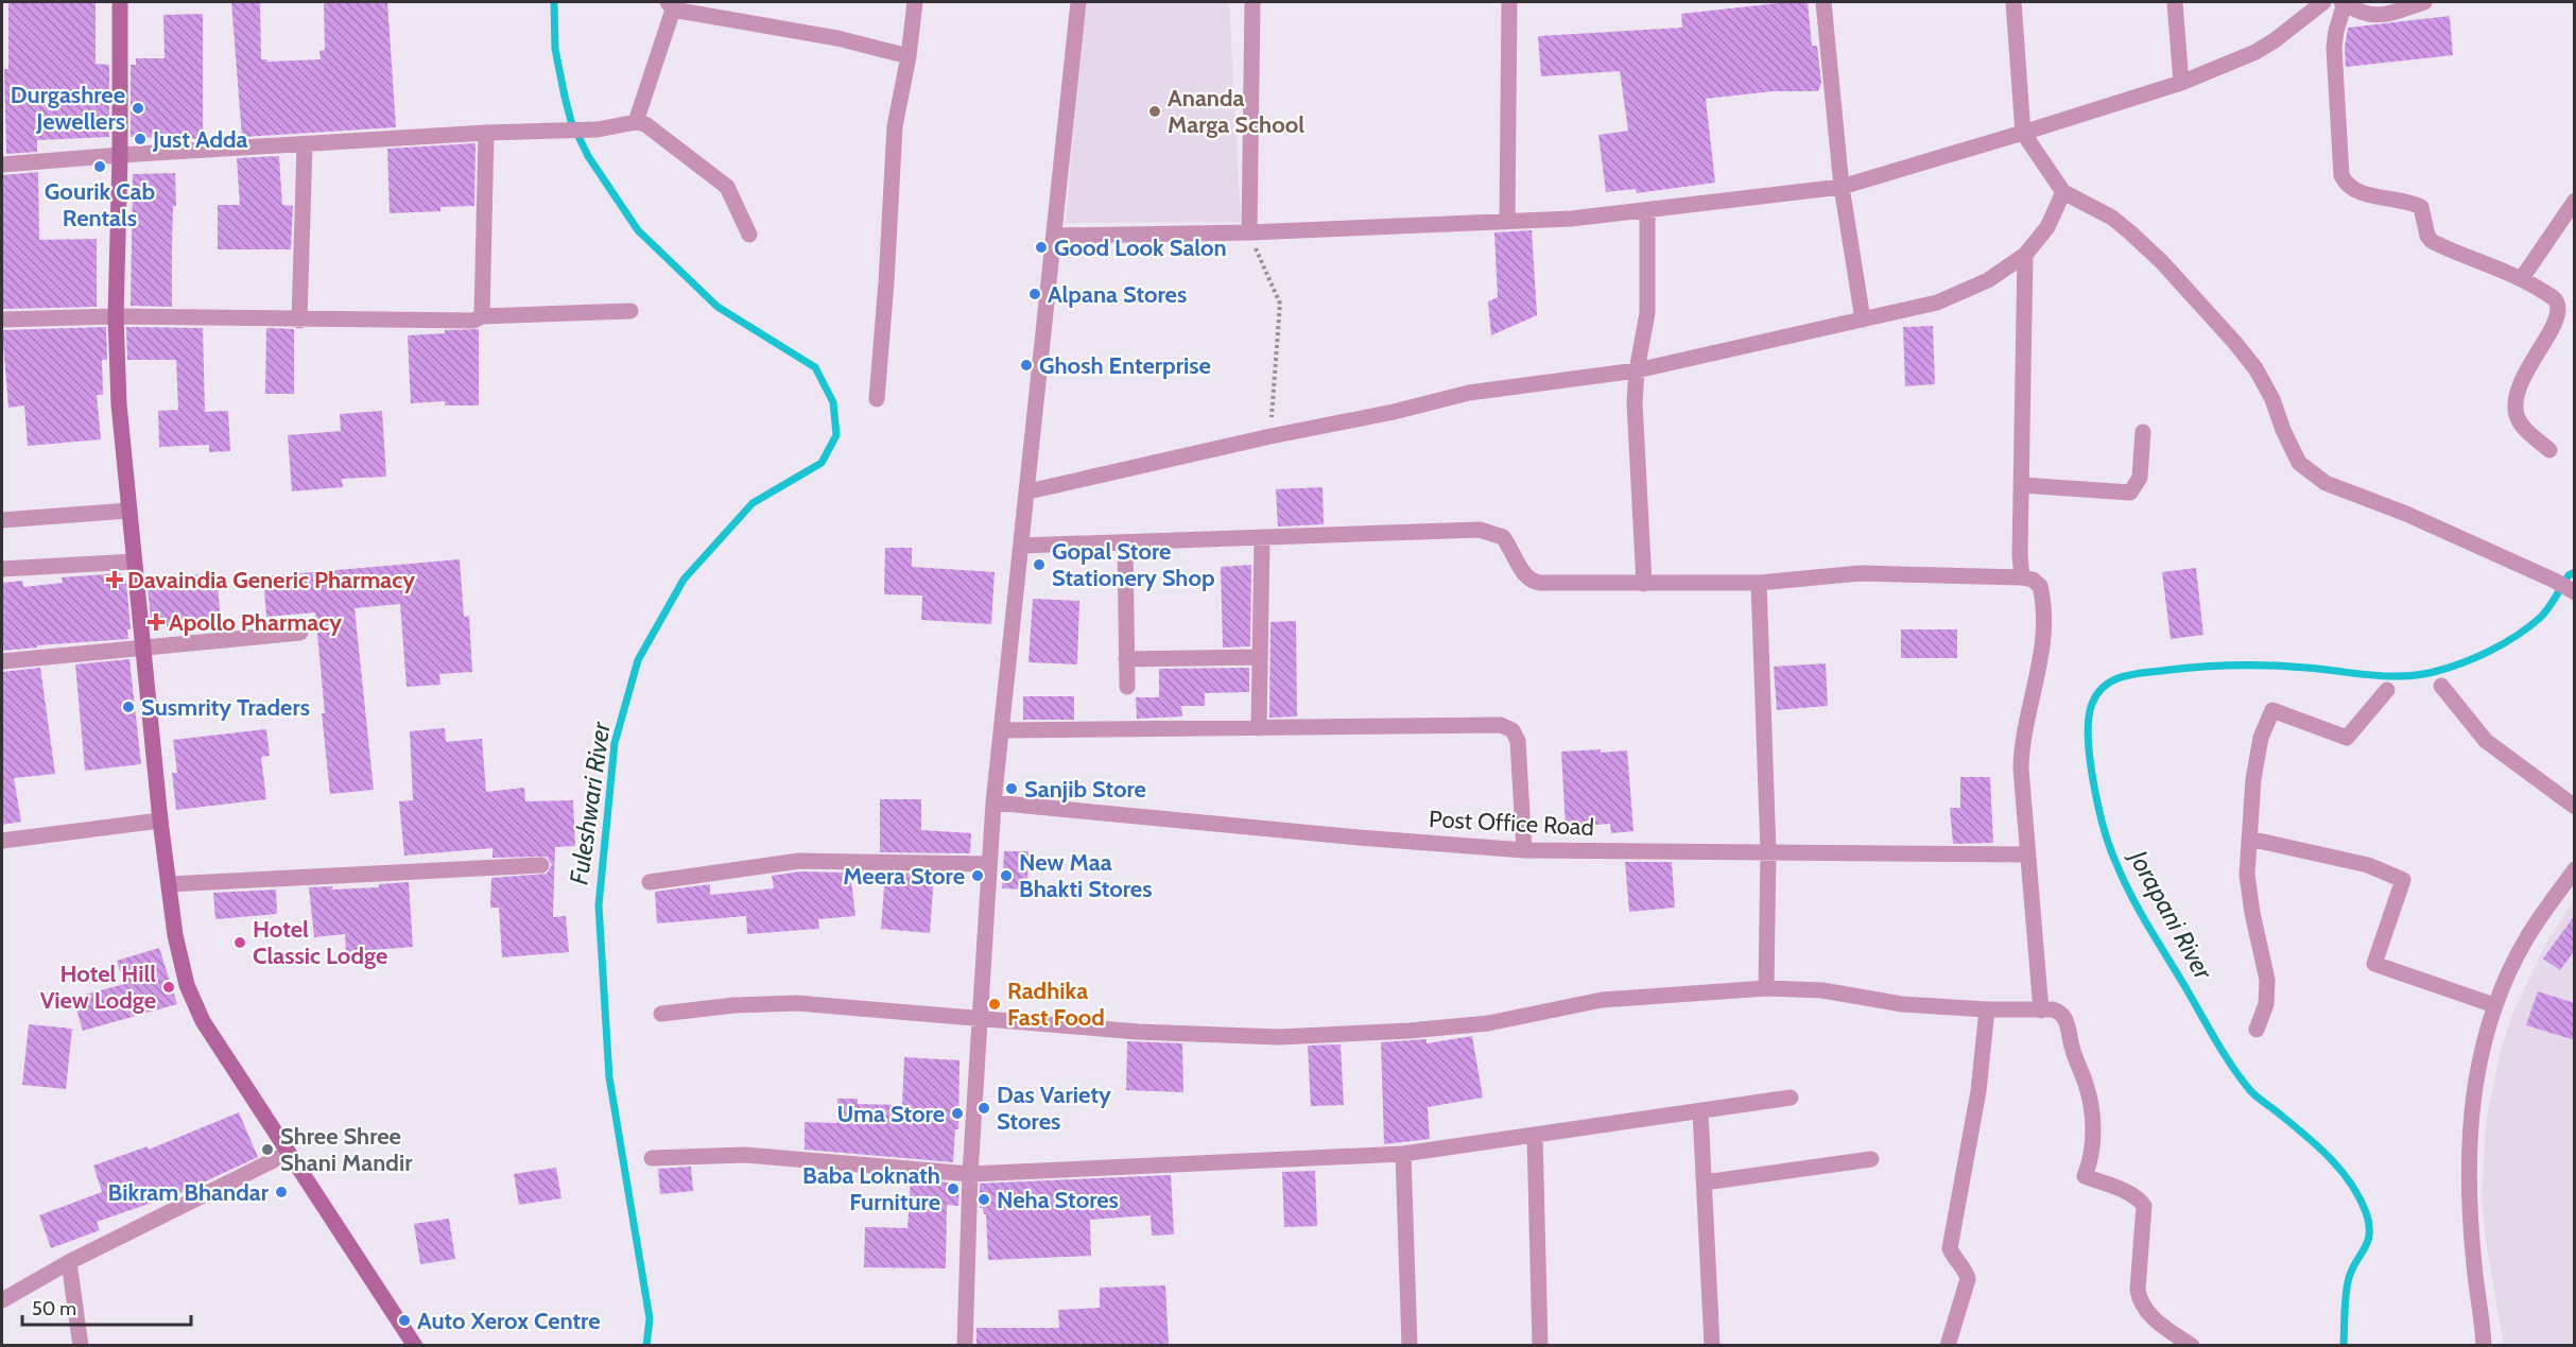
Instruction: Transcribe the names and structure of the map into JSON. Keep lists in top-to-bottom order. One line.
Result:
{"streets":{"street":["Post Office Road"]},"water":["Fuleshwari River","Jorapani River"],"places":{"other":["Durgashree Jewellers","Ananda Marga School","Just Adda","Gourik Cab Rentals","Good Look Salon","Alpana Stores","Ghosh Enterprise","Gopal Store Stationery Shop","Susmrity Traders","Sanjib Store","Meera Store","New Maa Bhakti Stores","Hotel Classic Lodge","Hotel Hill View Lodge","Radhika Fast Food","Das Variety Stores","Uma Store","Shree Shree Shani Mandir","Baba Loknath Furniture","Bikram Bhandar","Neha Stores","Auto Xerox Centre"],"health":["Davaindia Generic Pharmacy","Apollo Pharmacy"]},"scale_bar":"50 m"}
